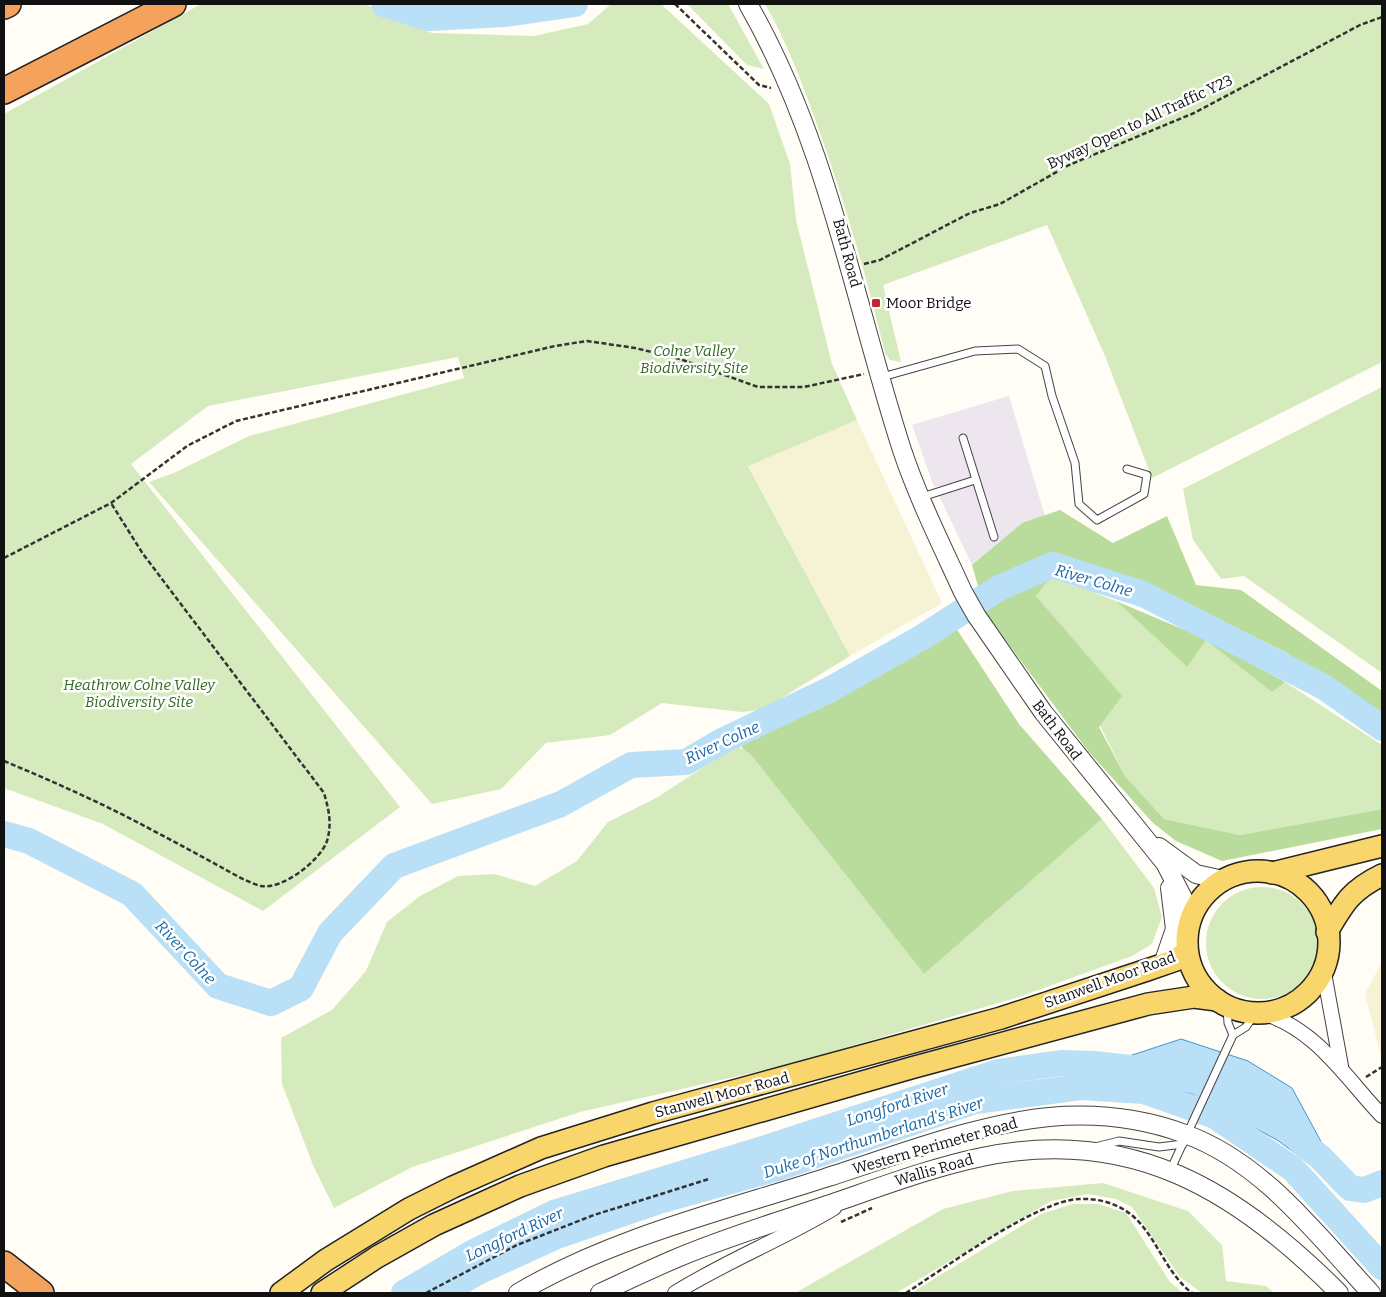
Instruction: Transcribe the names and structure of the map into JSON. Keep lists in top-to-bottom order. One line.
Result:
{"streets":{"main road":["Stanwell Moor Road"],"street":["Bath Road","Western Perimeter Road"],"path":["Byway Open to All Traffic Y23"]},"crossings":[["Byway Open to All Traffic Y23","Bath Road"],["Bath Road","Stanwell Moor Road"]],"water":["River Colne","Longford River","Duke of Northumberland's River"],"parks":["Colne Valley Biodiversity Site","Heathrow Colne Valley Biodiversity Site"],"places":{"transit":["Moor Bridge"]}}
